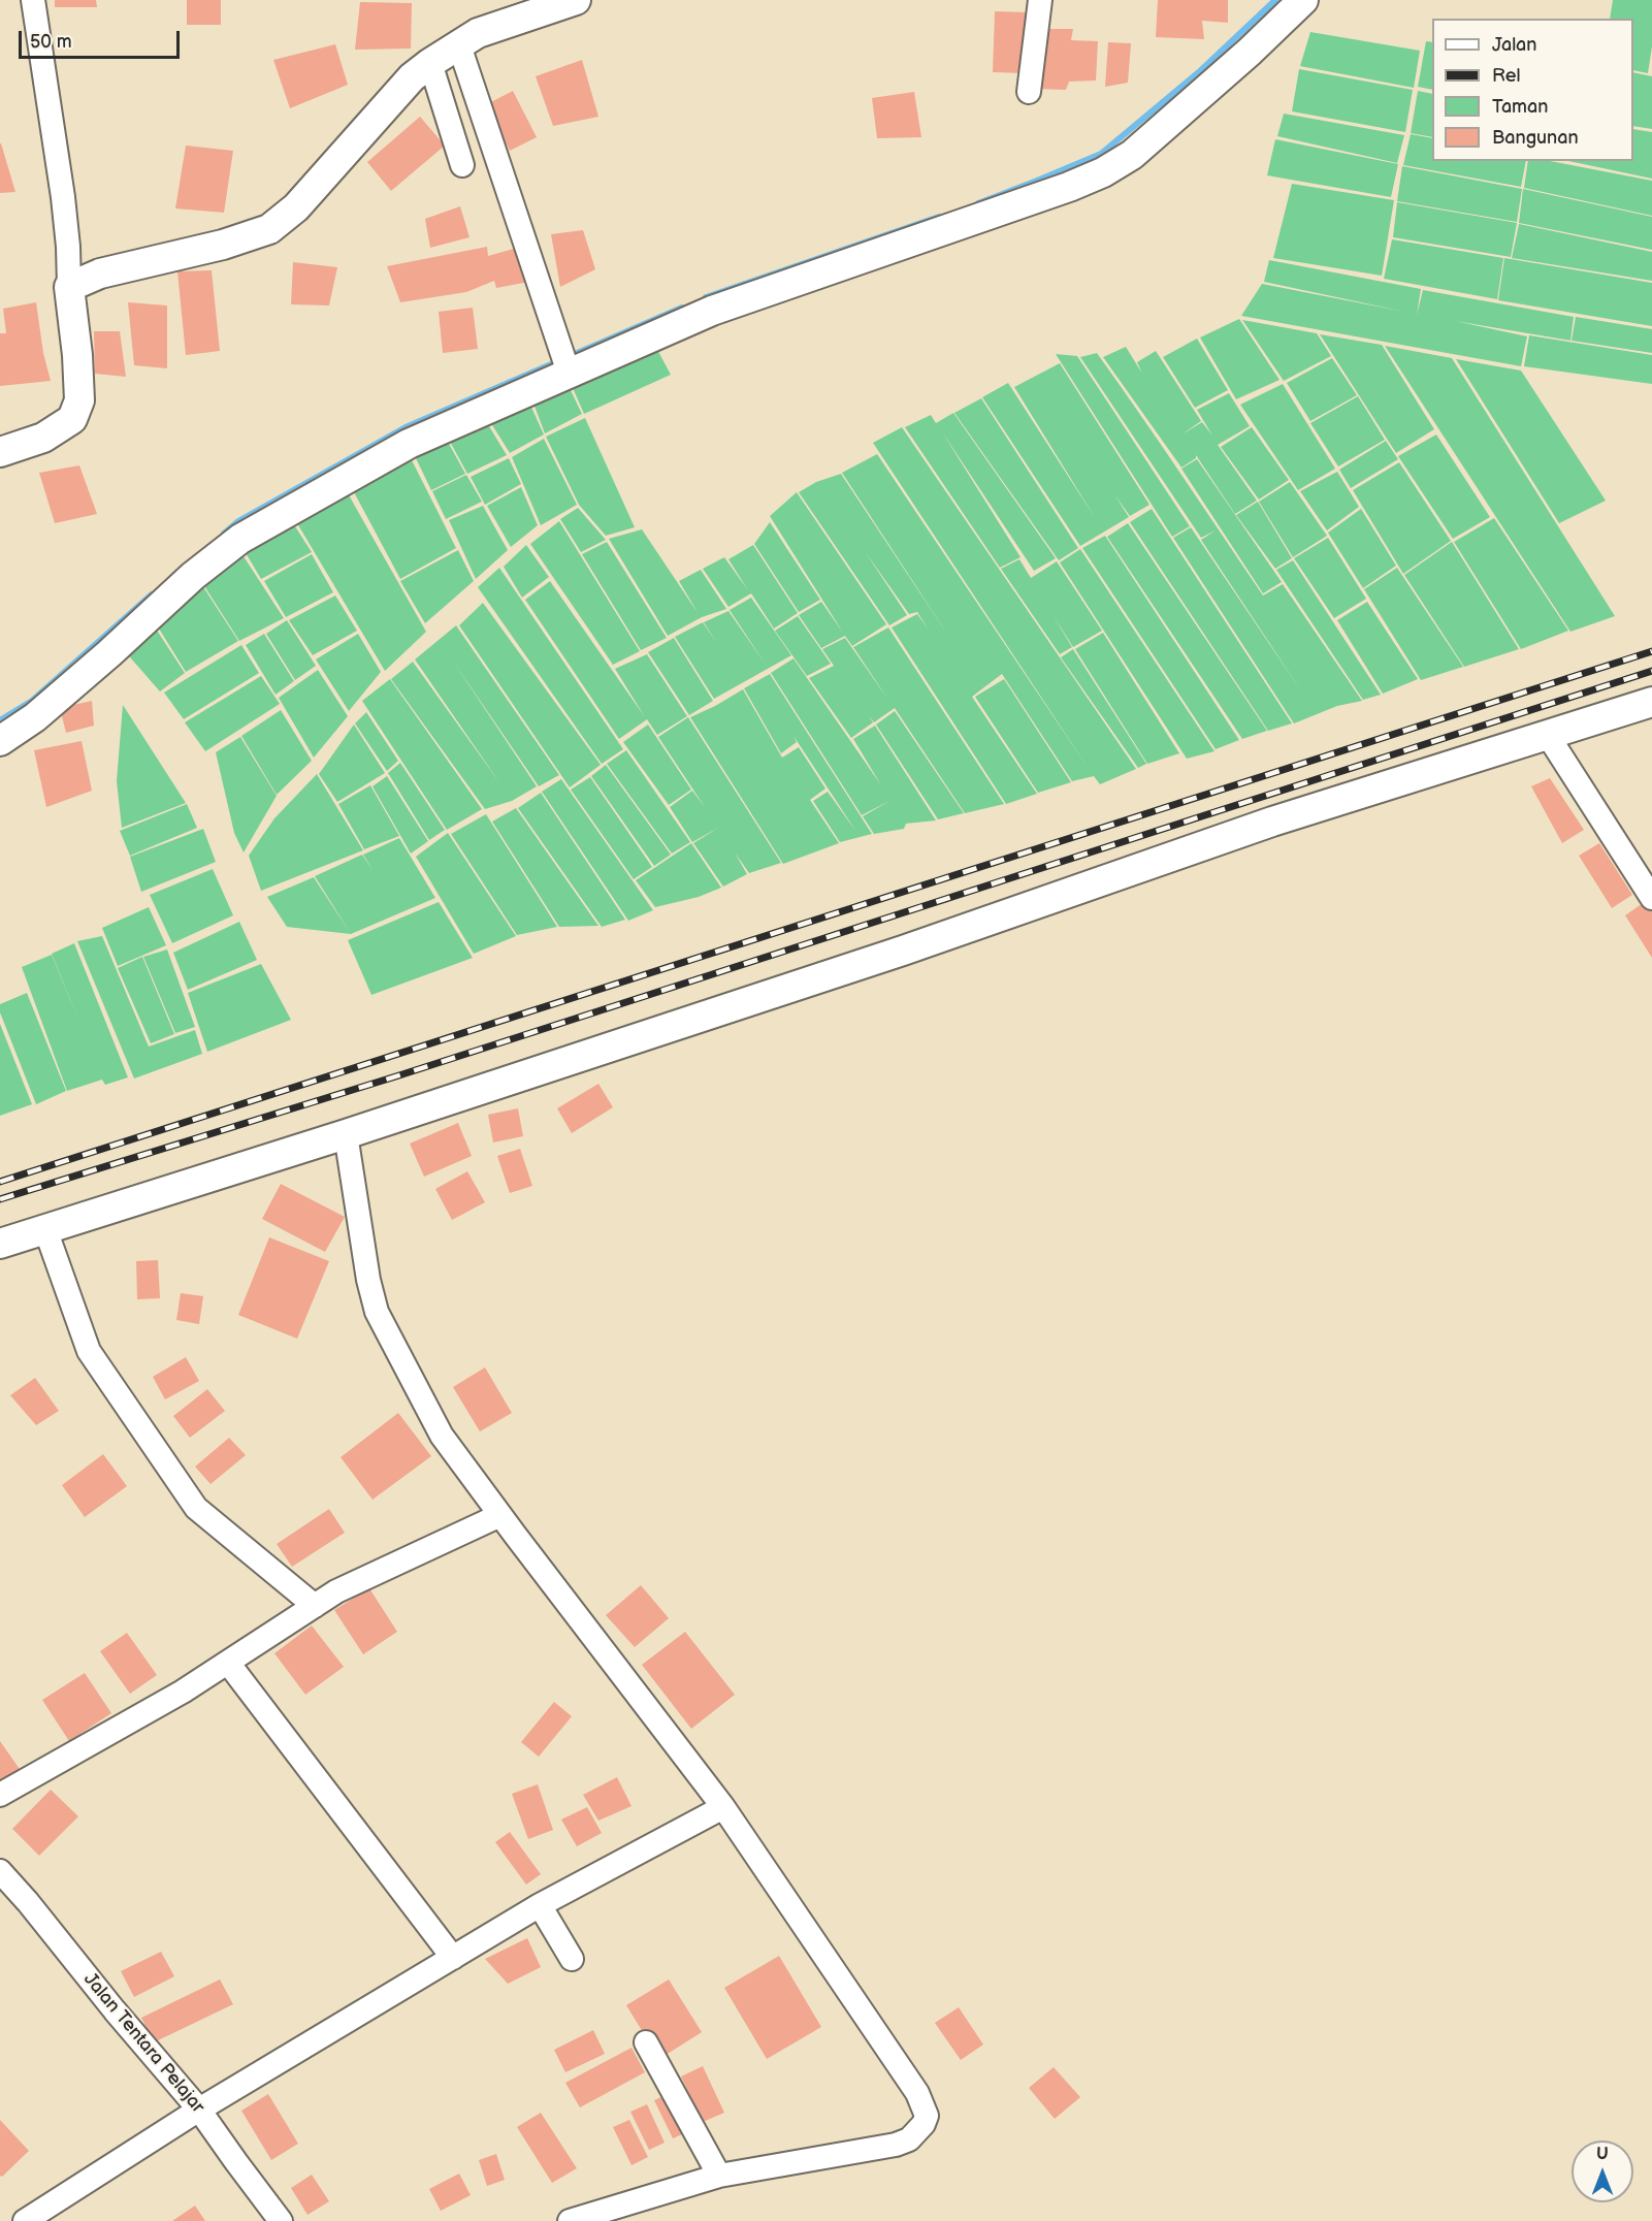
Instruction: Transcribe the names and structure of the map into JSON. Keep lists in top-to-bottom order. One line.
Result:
{"streets":{"street":["Jalan Tentara Pelajar"]},"legend":["Jalan","Rel","Taman","Bangunan"],"scale_bar":"50 m","north":"top"}
